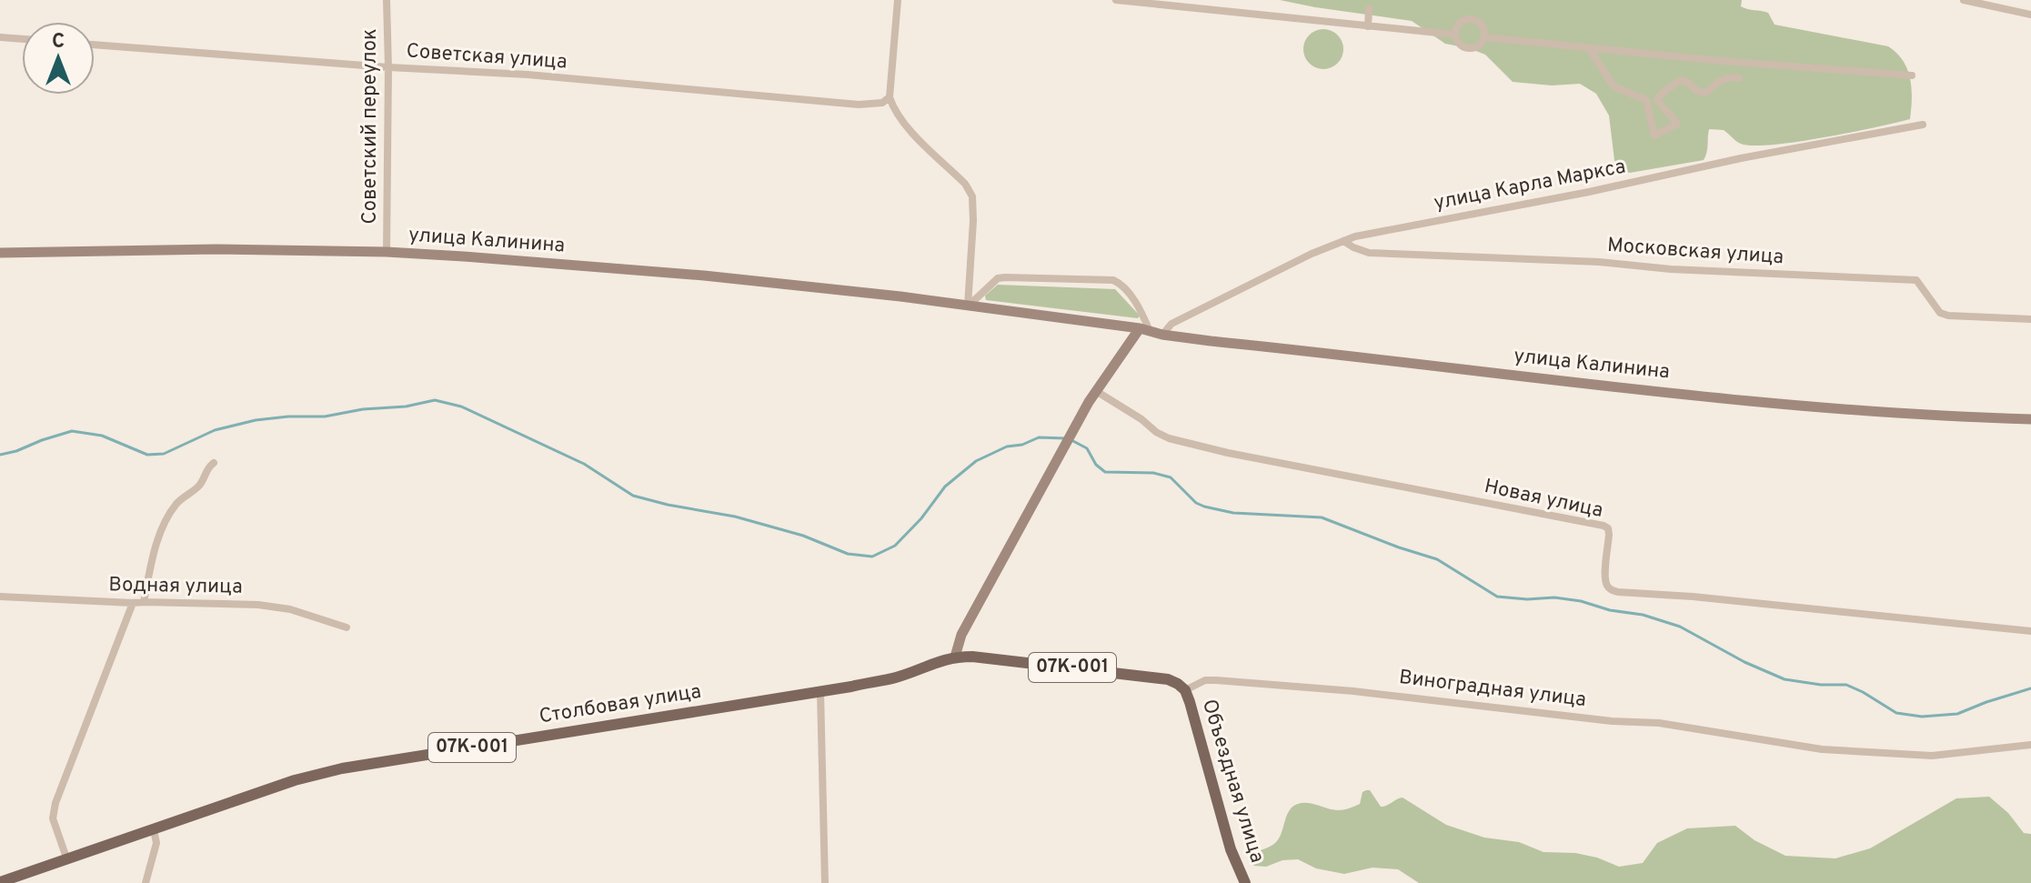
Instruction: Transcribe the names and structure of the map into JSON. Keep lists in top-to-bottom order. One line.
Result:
{"streets":{"main road":["07К-001","Столбовая улица","Объездная улица"],"street":["Советская улица","Советский переулок","улица Карла Маркса","улица Калинина","Московская улица","Новая улица","Водная улица","Виноградная улица"]},"crossings":[["Советская улица","Советский переулок"],["Советский переулок","улица Калинина"],["улица Карла Маркса","улица Калинина"],["улица Карла Маркса","Московская улица"],["07К-001","Виноградная улица"],["07К-001","Столбовая улица"],["07К-001","Объездная улица"],["Виноградная улица","Объездная улица"]],"north":"top"}
